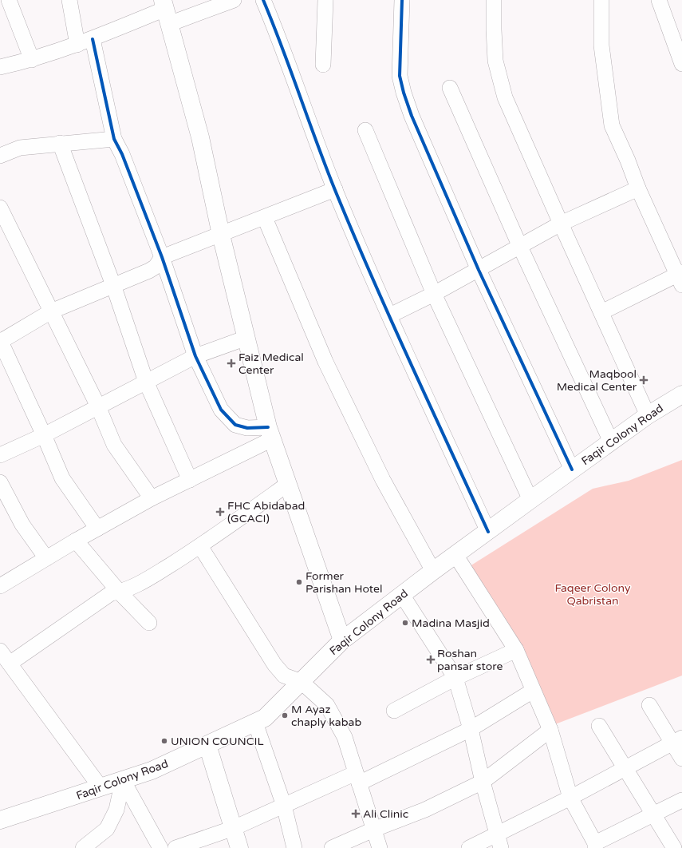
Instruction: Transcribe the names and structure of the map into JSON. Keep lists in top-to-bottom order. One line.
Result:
{"streets":{"main road":["Faqir Colony Road"]},"parks":["Faqeer Colony Qabristan"],"places":{"health":["Faiz Medical Center","Maqbool Medical Center","FHC Abidabad (GCACI)","Roshan pansar store","Ali Clinic"],"other":["Former Parishan Hotel","Madina Masjid","M Ayaz chaply kabab","UNION COUNCIL"]}}
